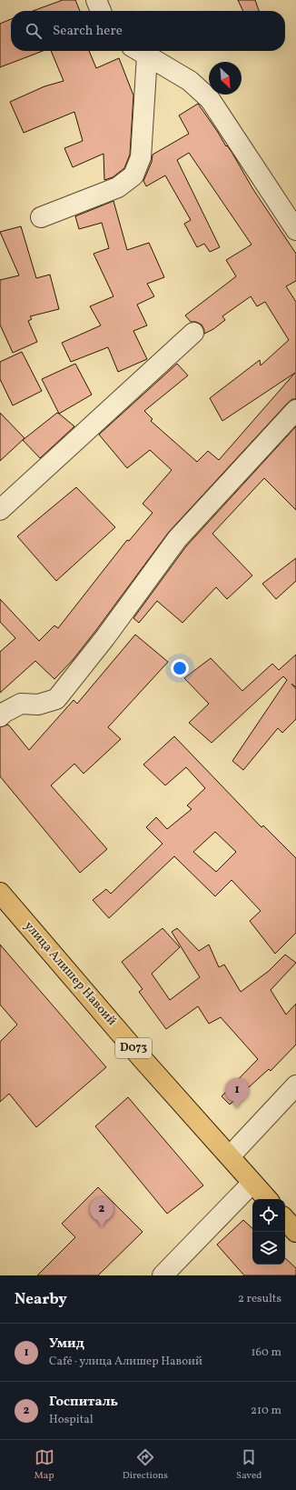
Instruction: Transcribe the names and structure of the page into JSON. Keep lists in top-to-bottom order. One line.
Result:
{"streets":{"main road":["улица Алишер Навоий","D073"]},"north":"bottom right","page":{"search":"Search here","pins":["1","2"],"heading":["Nearby","2 results"],"list":[{"mark":"1","name":"Умид","note":"Café · улица Алишер Навоий","value":"160 m"},{"mark":"2","name":"Госпиталь","note":"Hospital","value":"210 m"}],"nav":["Map","Directions","Saved"]}}
